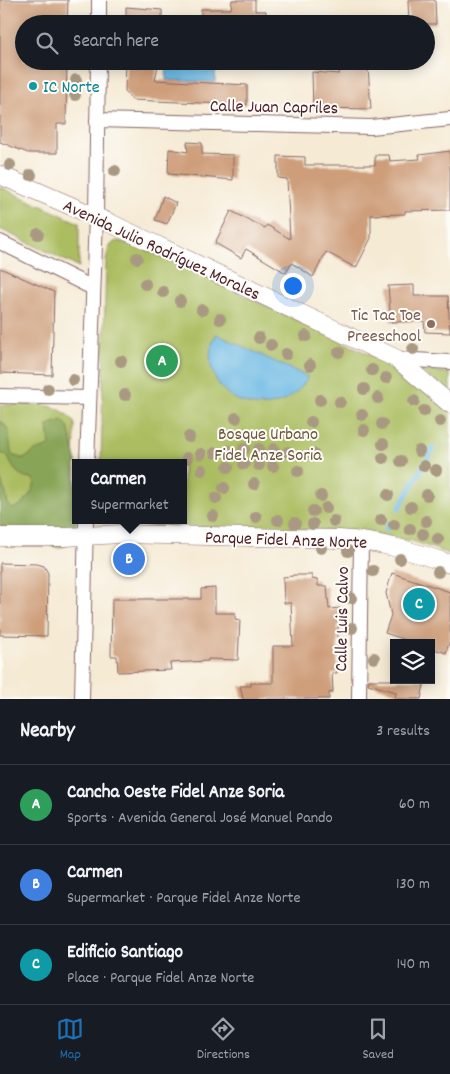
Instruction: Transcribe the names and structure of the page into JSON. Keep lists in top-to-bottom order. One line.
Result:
{"streets":{"street":["Calle Juan Capriles","Avenida Julio Rodríguez Morales","Parque Fidel Anze Norte","Calle Luis Calvo"]},"crossings":[["Parque Fidel Anze Norte","Calle Luis Calvo"]],"parks":["Bosque Urbano Fidel Anze Soria"],"places":["IC Norte","Tic Tac Toe Preeschool"],"page":{"search":"Search here","pins":["A","B","C"],"popup":["Carmen","Supermarket"],"heading":["Nearby","3 results"],"list":[{"mark":"A","name":"Cancha Oeste Fidel Anze Soria","note":"Sports · Avenida General José Manuel Pando","value":"60 m"},{"mark":"B","name":"Carmen","note":"Supermarket · Parque Fidel Anze Norte","value":"130 m"},{"mark":"C","name":"Edificio Santiago","note":"Place · Parque Fidel Anze Norte","value":"140 m"}],"nav":["Map","Directions","Saved"]}}
